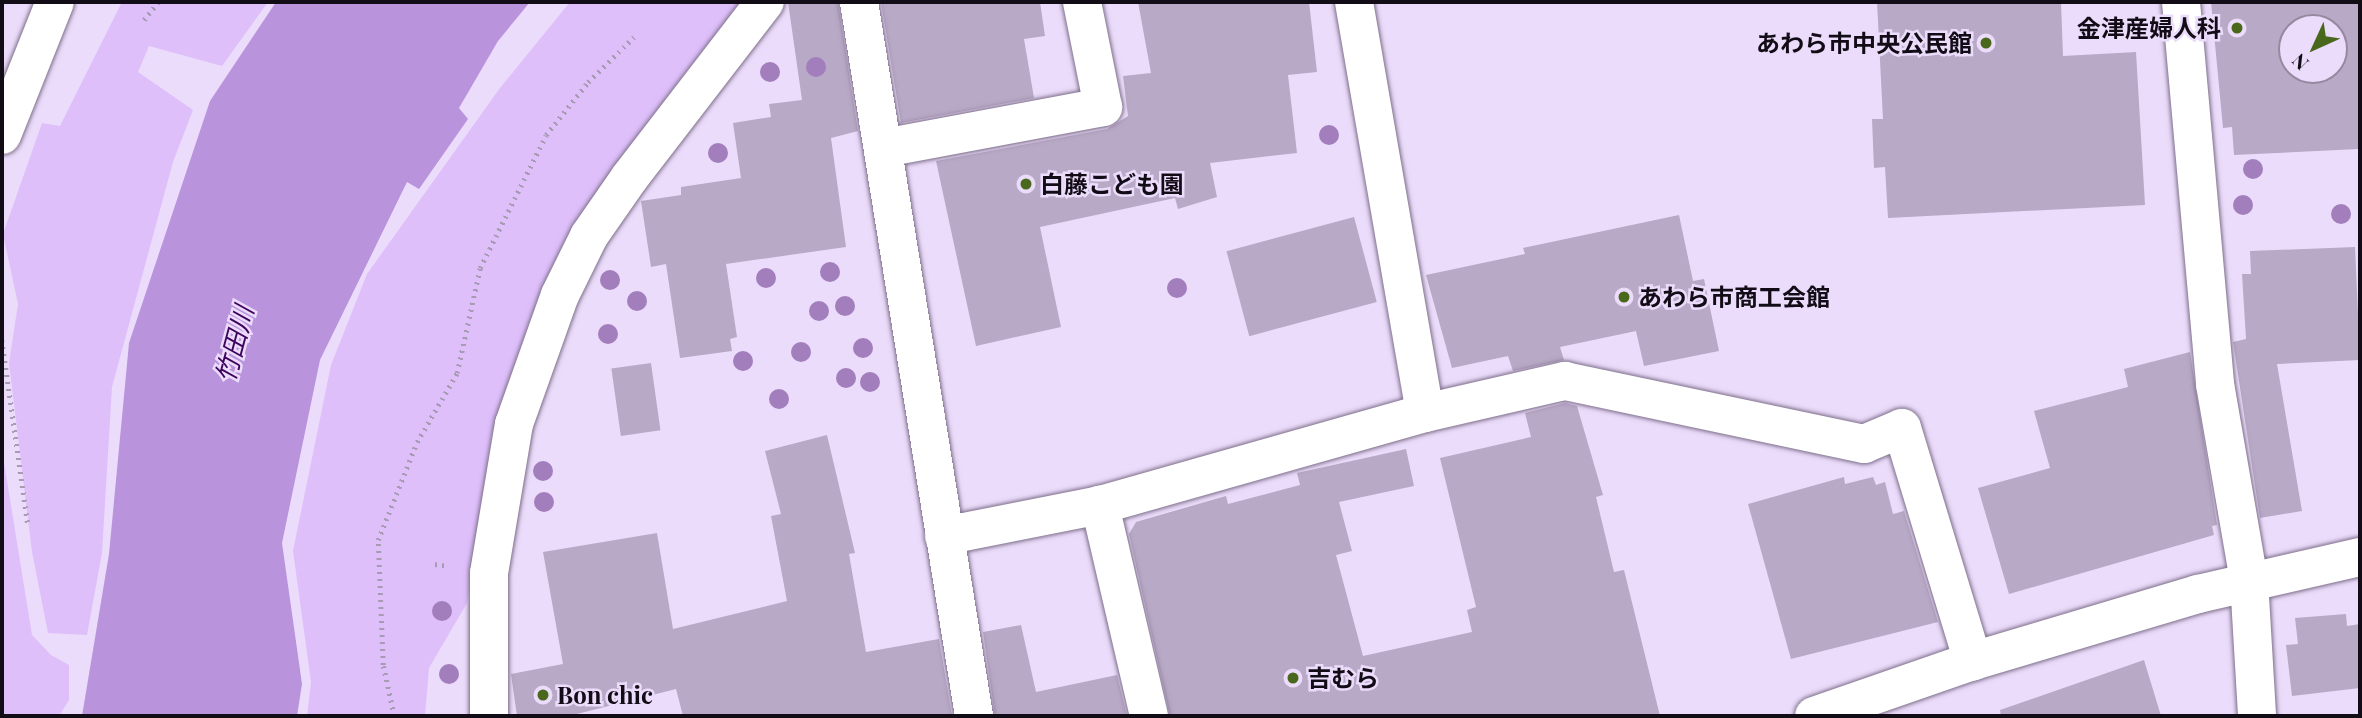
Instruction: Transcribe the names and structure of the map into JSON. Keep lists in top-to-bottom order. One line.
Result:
{"water":["竹田川"],"places":["金津産婦人科","あわら市中央公民館","白藤こども園","あわら市商工会館","吉むら","Bon chic"],"north":"bottom left"}
